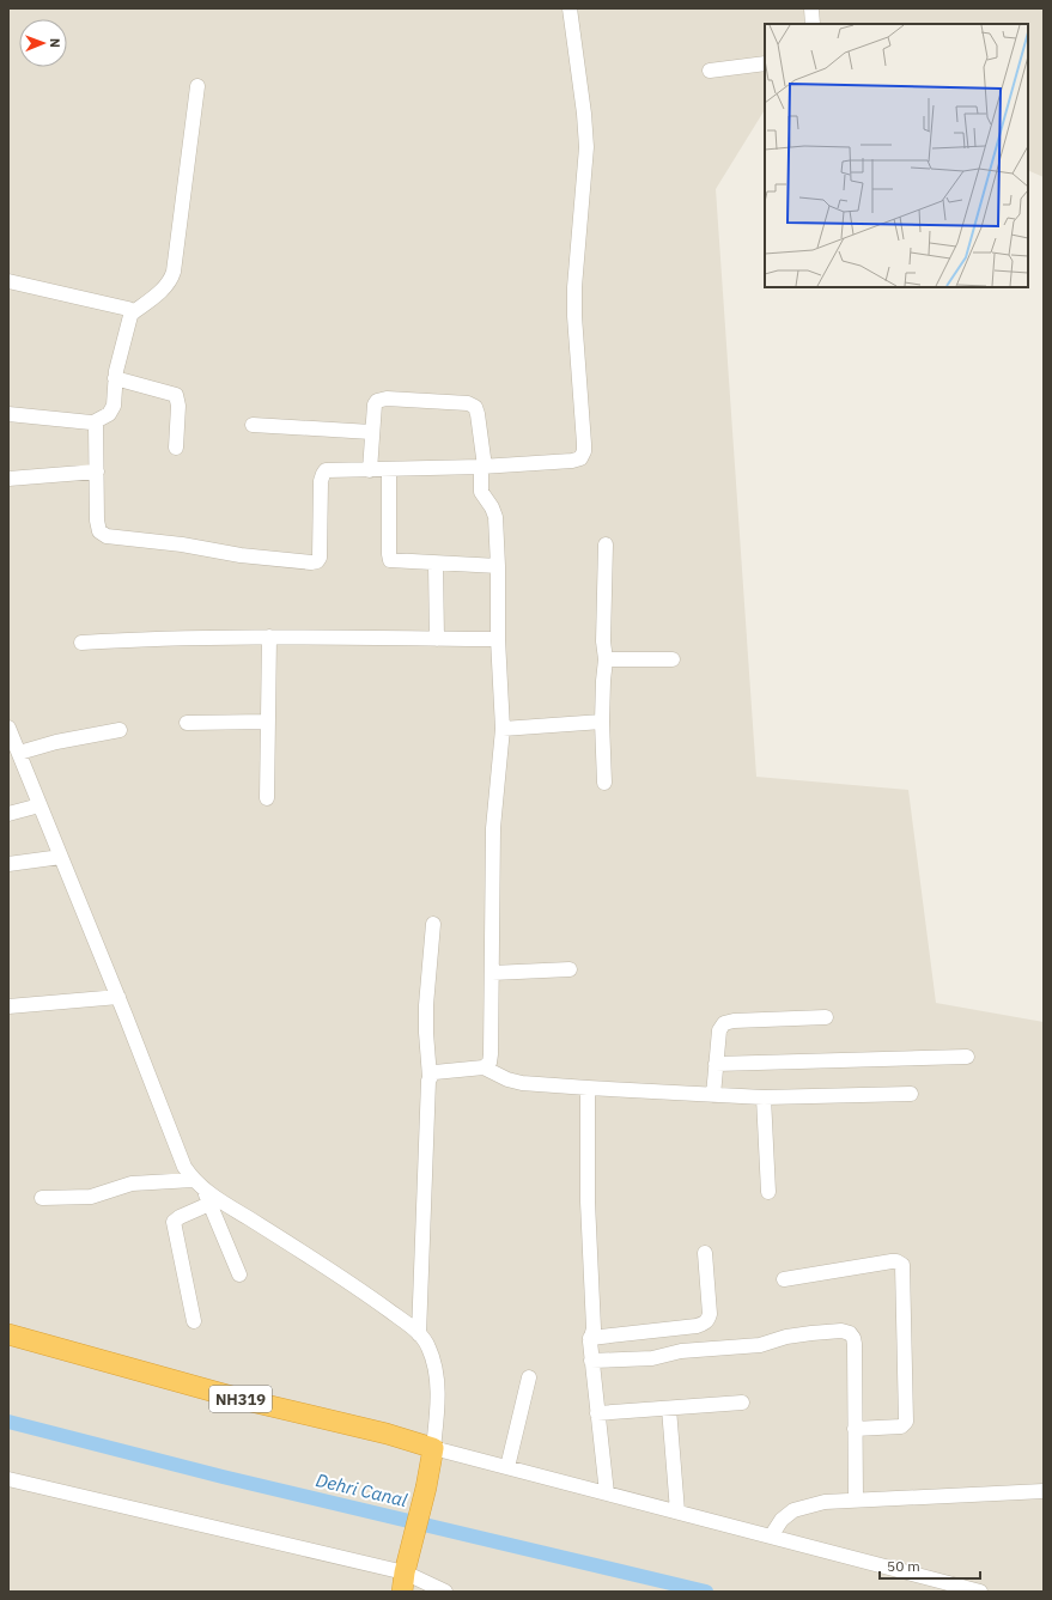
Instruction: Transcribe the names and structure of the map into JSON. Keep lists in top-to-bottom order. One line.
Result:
{"streets":{"highway":["NH319"]},"water":["Dehri Canal"],"scale_bar":"50 m","north":"right"}
